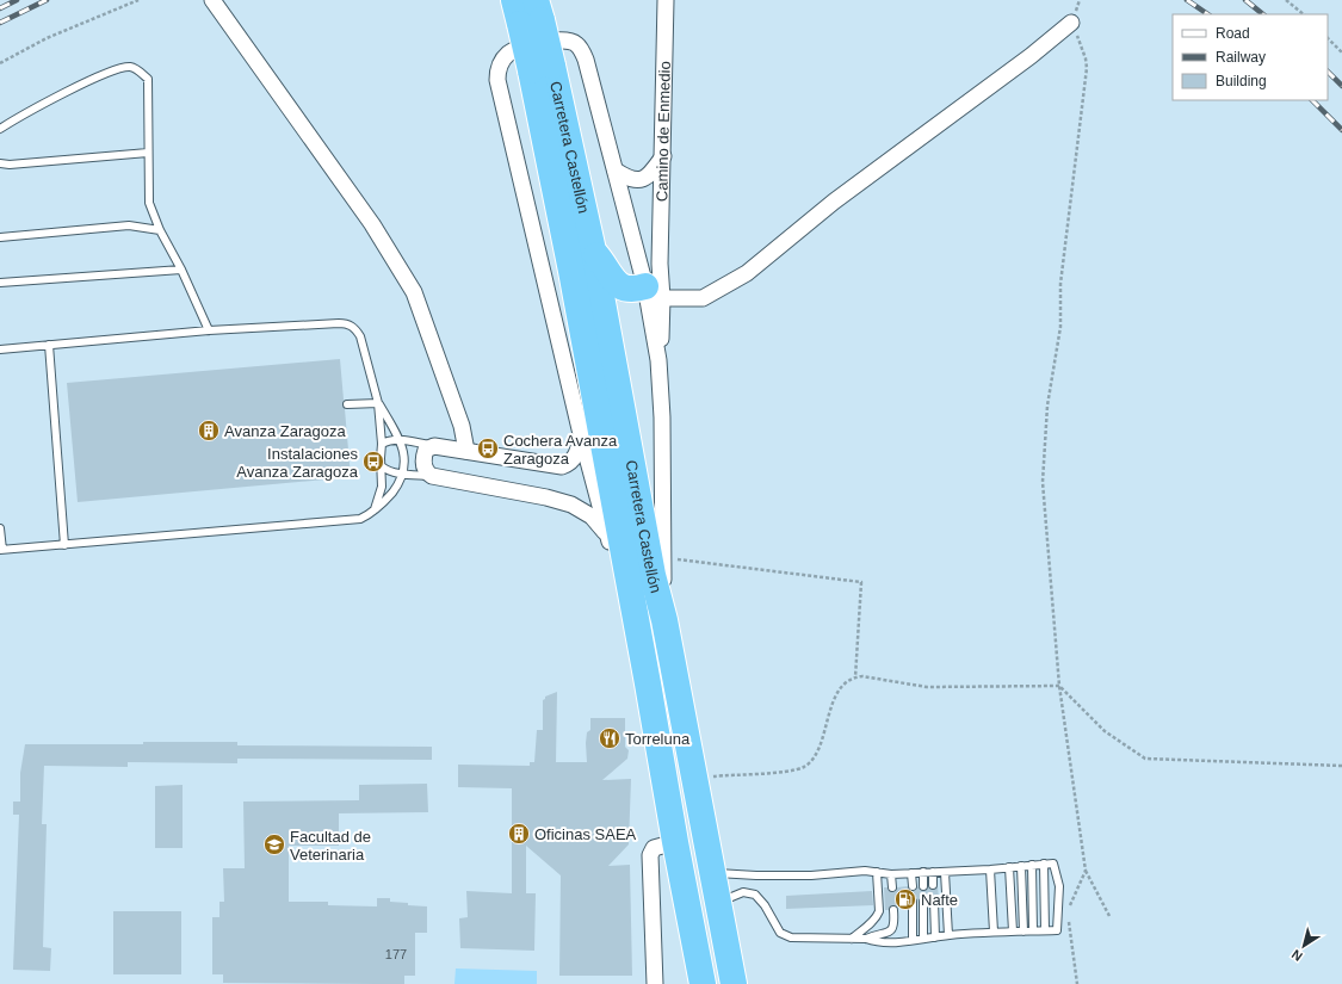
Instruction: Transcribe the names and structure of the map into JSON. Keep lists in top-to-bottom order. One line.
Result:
{"streets":{"highway":["Carretera Castellón"],"street":["Camino de Enmedio"]},"crossings":[["Camino de Enmedio","Carretera Castellón"]],"places":{"building":["Avanza Zaragoza","Oficinas SAEA"],"bus stop":["Cochera Avanza Zaragoza","Instalaciones Avanza Zaragoza"],"restaurant":["Torreluna"],"school or university":["Facultad de Veterinaria"],"fuel station":["Nafte"]},"house_numbers":["177"],"legend":["Road","Railway","Building"],"north":"bottom left"}
